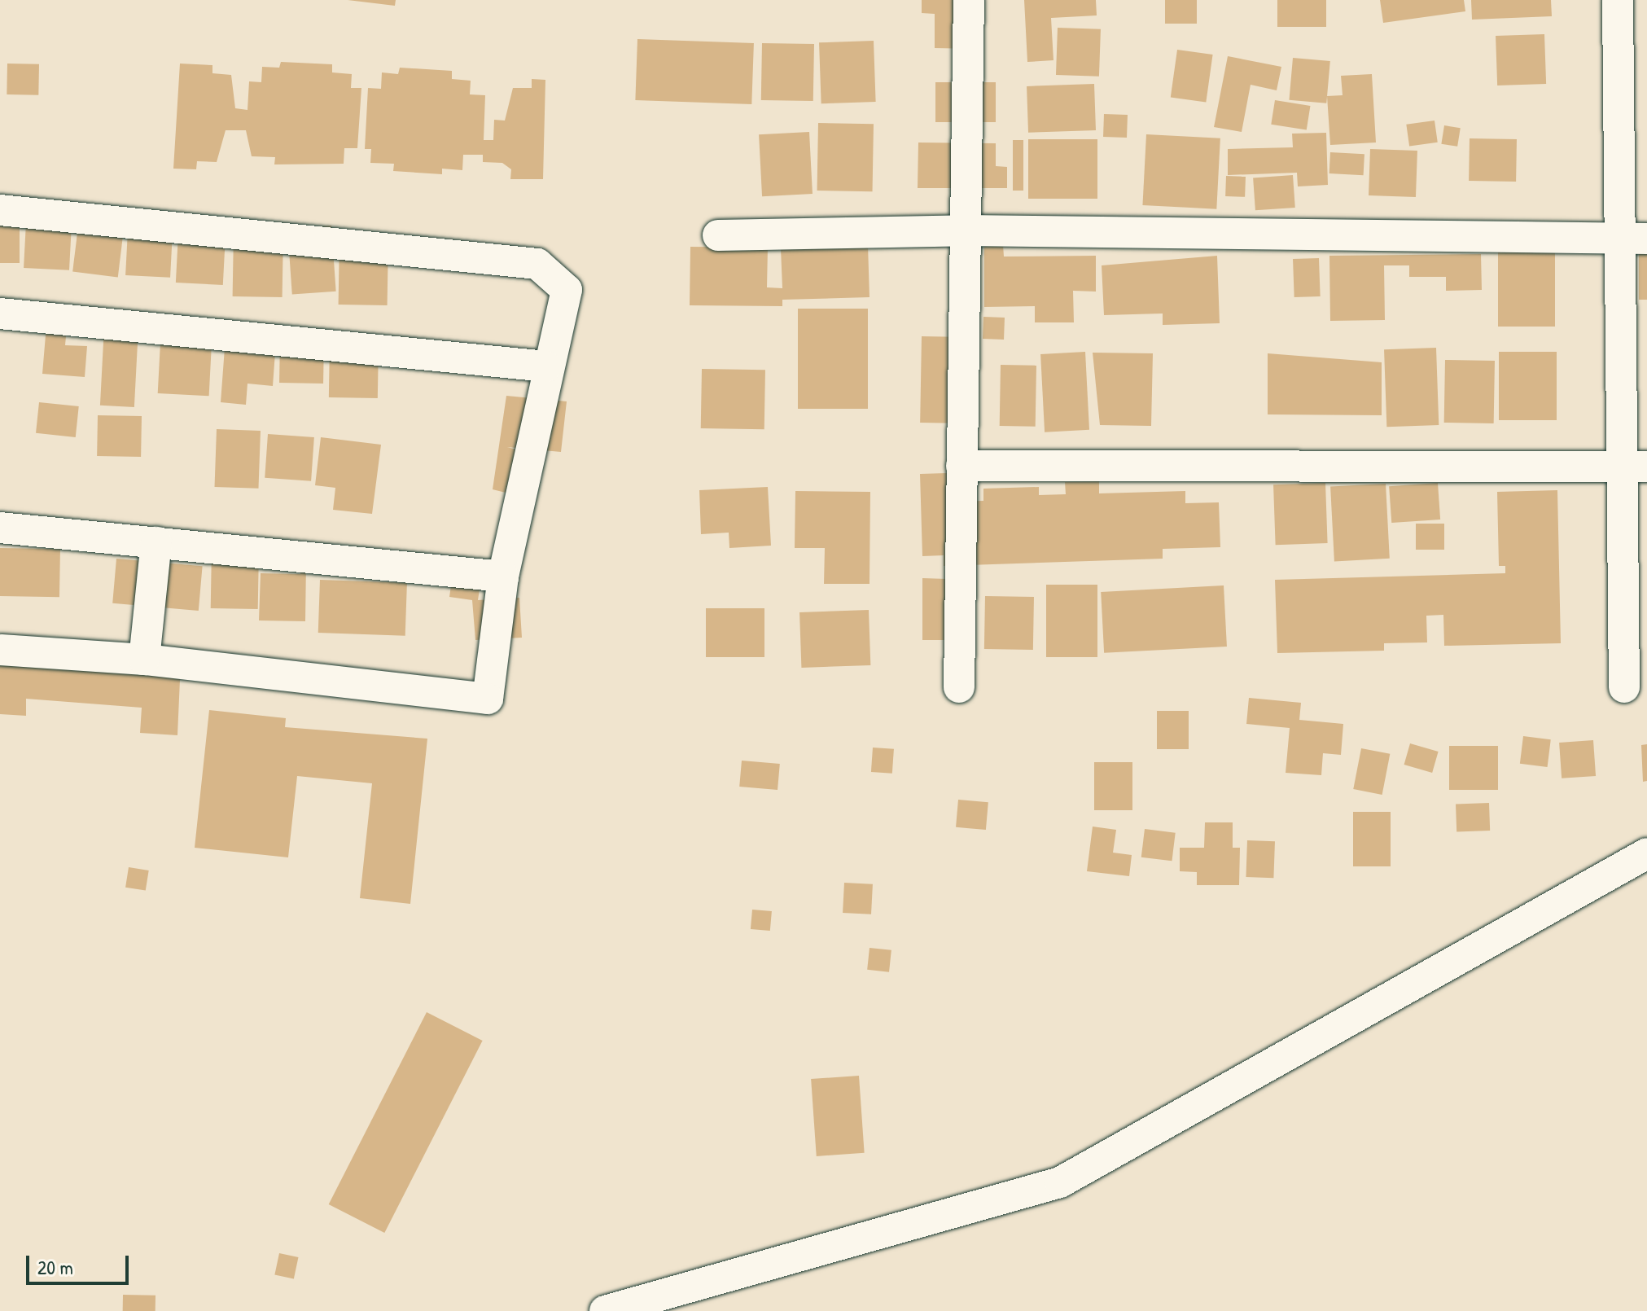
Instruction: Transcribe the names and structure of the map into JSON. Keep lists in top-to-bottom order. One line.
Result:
{"scale_bar":"20 m"}
